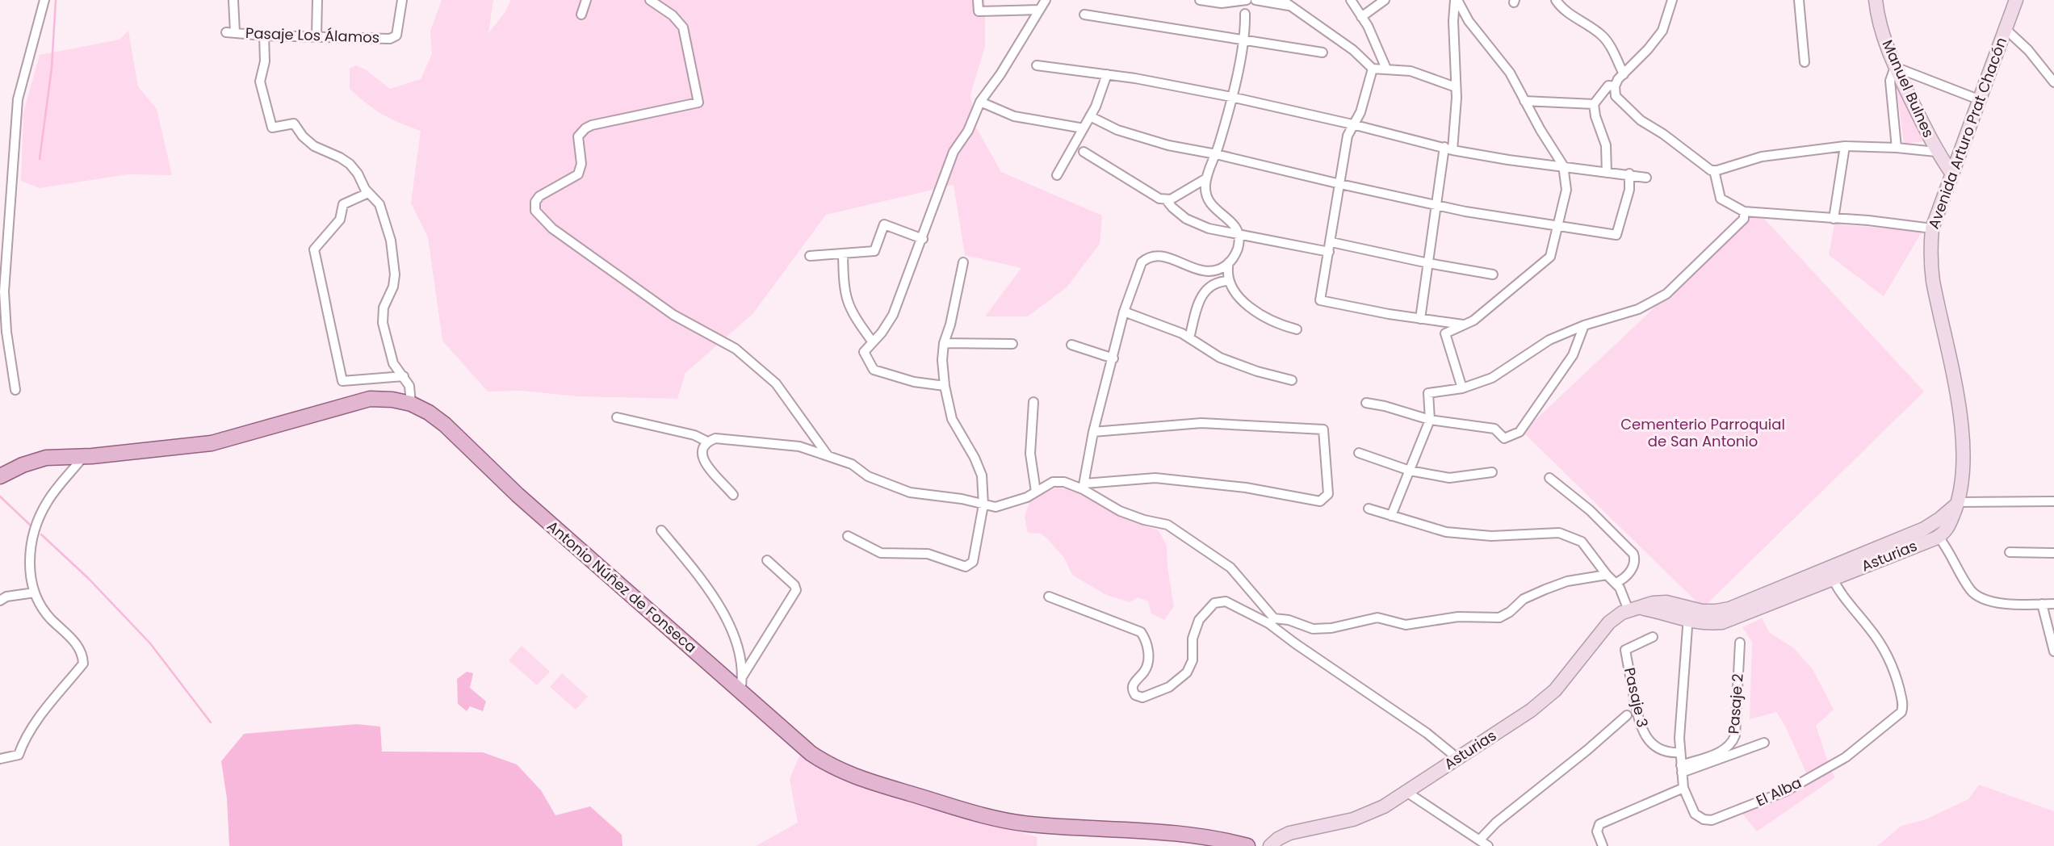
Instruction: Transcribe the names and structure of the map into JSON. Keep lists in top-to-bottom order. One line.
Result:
{"streets":{"main road":["Antonio Núñez de Fonseca"],"street":["Pasaje Los Álamos","Manuel Bulnes","Avenida Arturo Prat Chacón","Asturias","Pasaje 3","Pasaje 2","El Alba"]},"crossings":[["Manuel Bulnes","Avenida Arturo Prat Chacón"],["Avenida Arturo Prat Chacón","Asturias"],["Asturias","El Alba"],["Pasaje 3","El Alba"],["Pasaje 2","El Alba"]],"parks":["Cementerio Parroquial de San Antonio"]}
